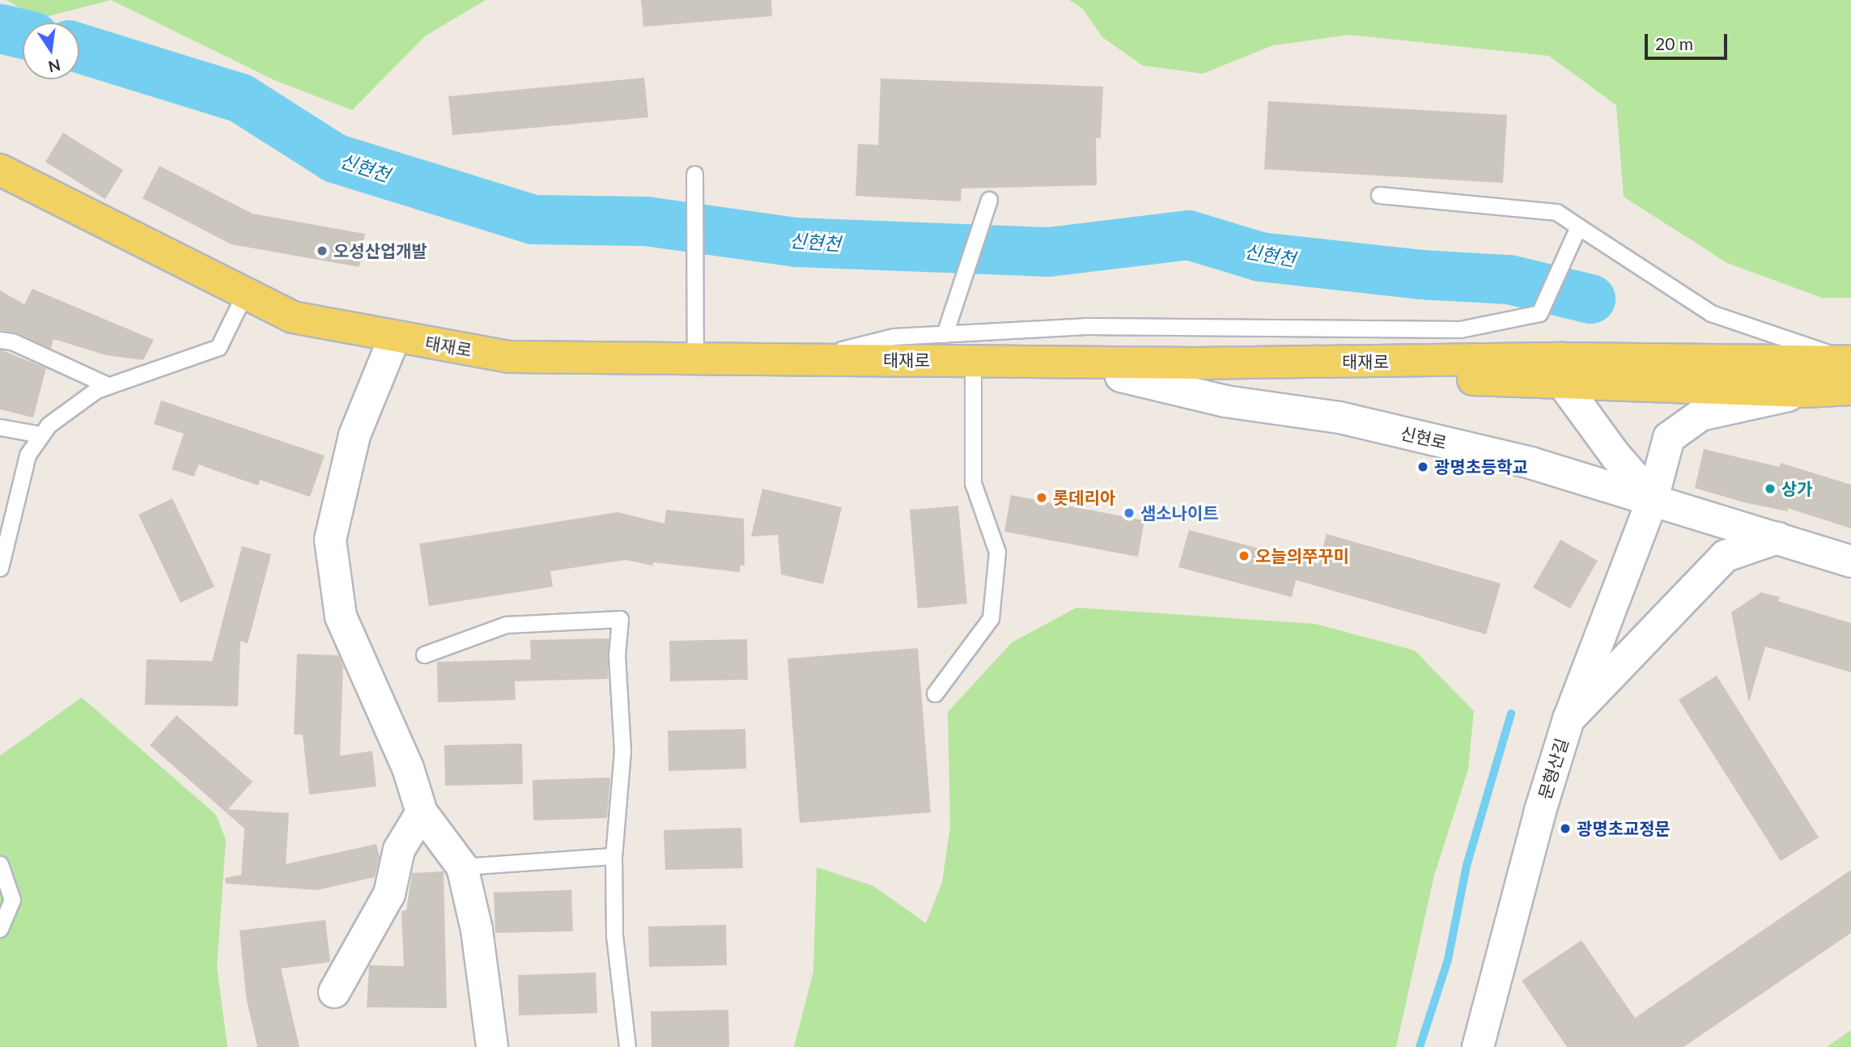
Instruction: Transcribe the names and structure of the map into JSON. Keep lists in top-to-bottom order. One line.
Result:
{"streets":{"main road":["태재로"],"street":["신현로","문형산길"]},"crossings":[["태재로","신현로"],["태재로","문형산길"],["신현로","문형산길"]],"water":["신현천"],"places":["오성산업개발","광명초등학교","상가","롯데리아","샘소나이트","오늘의쭈꾸미","광명초교정문"],"scale_bar":"20 m","north":"bottom"}
